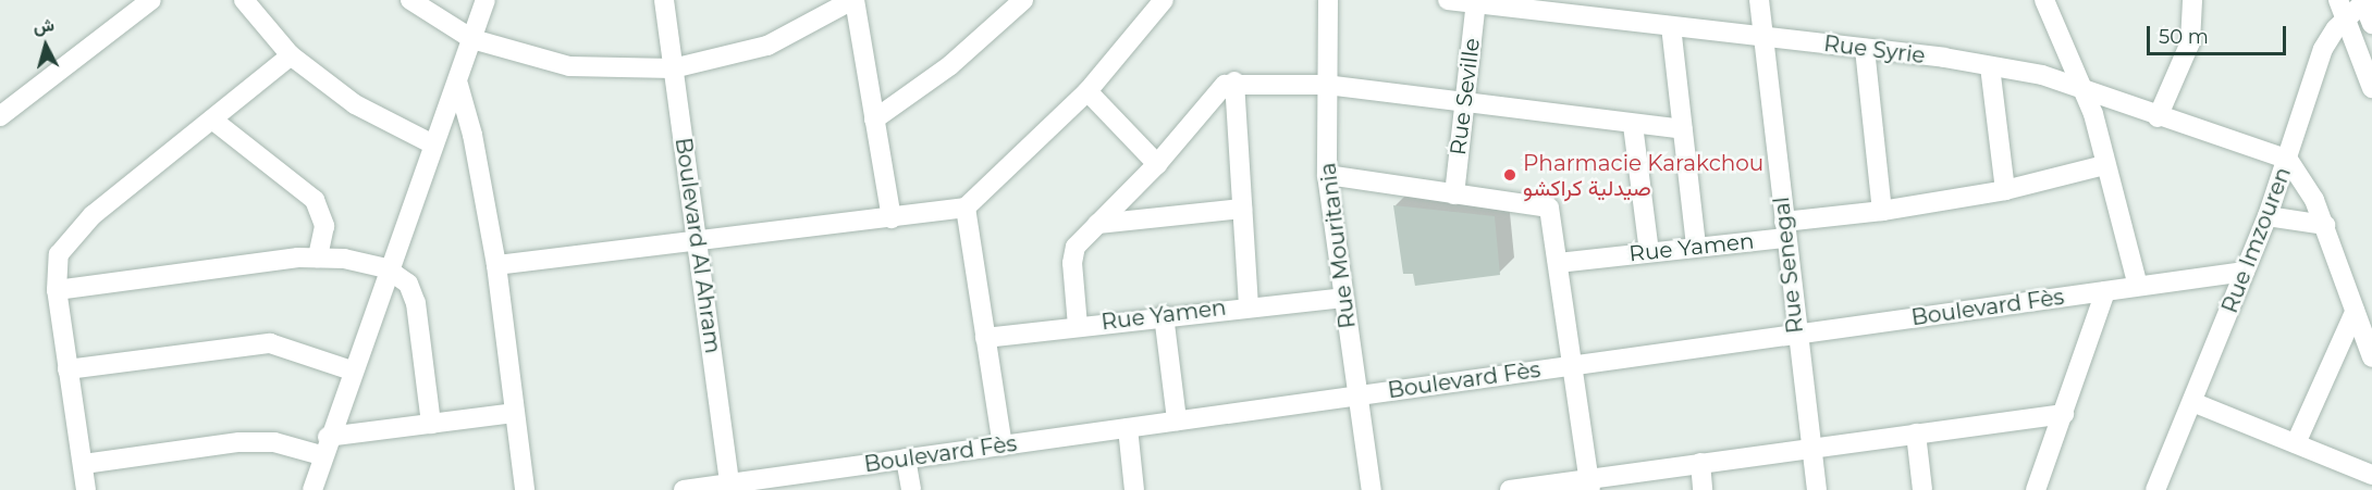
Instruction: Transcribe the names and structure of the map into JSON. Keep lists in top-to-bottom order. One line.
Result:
{"streets":{"street":["Rue Syrie","Rue Seville","Rue Imzouren","Boulevard Al Ahram","Rue Mouritania","Rue Yamen","Rue Senegal","Boulevard Fès"]},"crossings":[["Rue Syrie","Rue Seville"],["Rue Syrie","Rue Imzouren"],["Rue Syrie","Rue Senegal"],["Rue Imzouren","Boulevard Fès"],["Boulevard Al Ahram","Boulevard Fès"],["Rue Mouritania","Rue Yamen"],["Rue Mouritania","Boulevard Fès"],["Rue Yamen","Rue Senegal"],["Rue Senegal","Boulevard Fès"]],"places":["Pharmacie Karakchou صيدلية كراكشو"],"scale_bar":"50 m","north":"top"}
